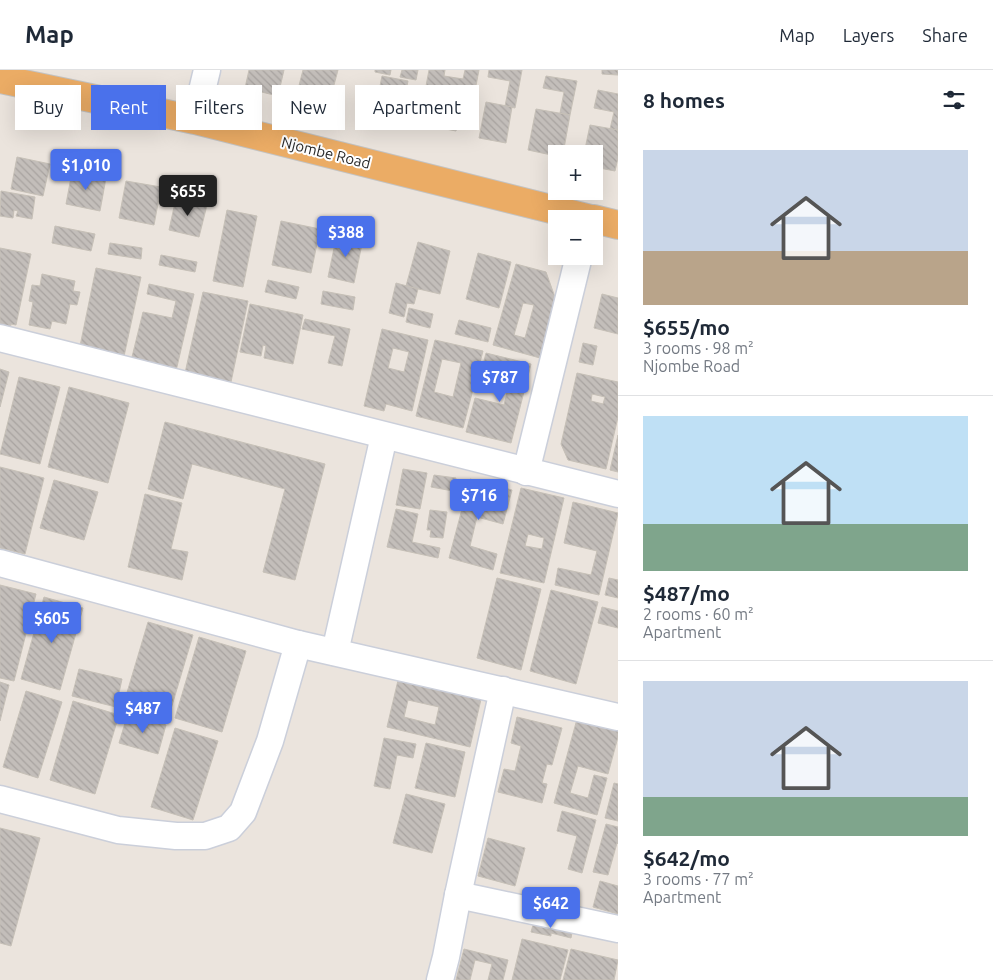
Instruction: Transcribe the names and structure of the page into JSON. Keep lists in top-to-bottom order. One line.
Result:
{"streets":{"highway":["Njombe Road"]},"page":{"header":"Map","nav":["Map","Layers","Share"],"heading":"8 homes","chip":["Buy","Rent","Filters","New","Apartment"],"list":[{"name":"$655/mo","note":"3 rooms · 98 m² · Njombe Road"},{"name":"$487/mo","note":"2 rooms · 60 m² · Apartment"},{"name":"$642/mo","note":"3 rooms · 77 m² · Apartment"}],"map_buttons":["+","−"],"price":["$1,010","$655","$388","$787","$716","$605","$487","$642"]}}
